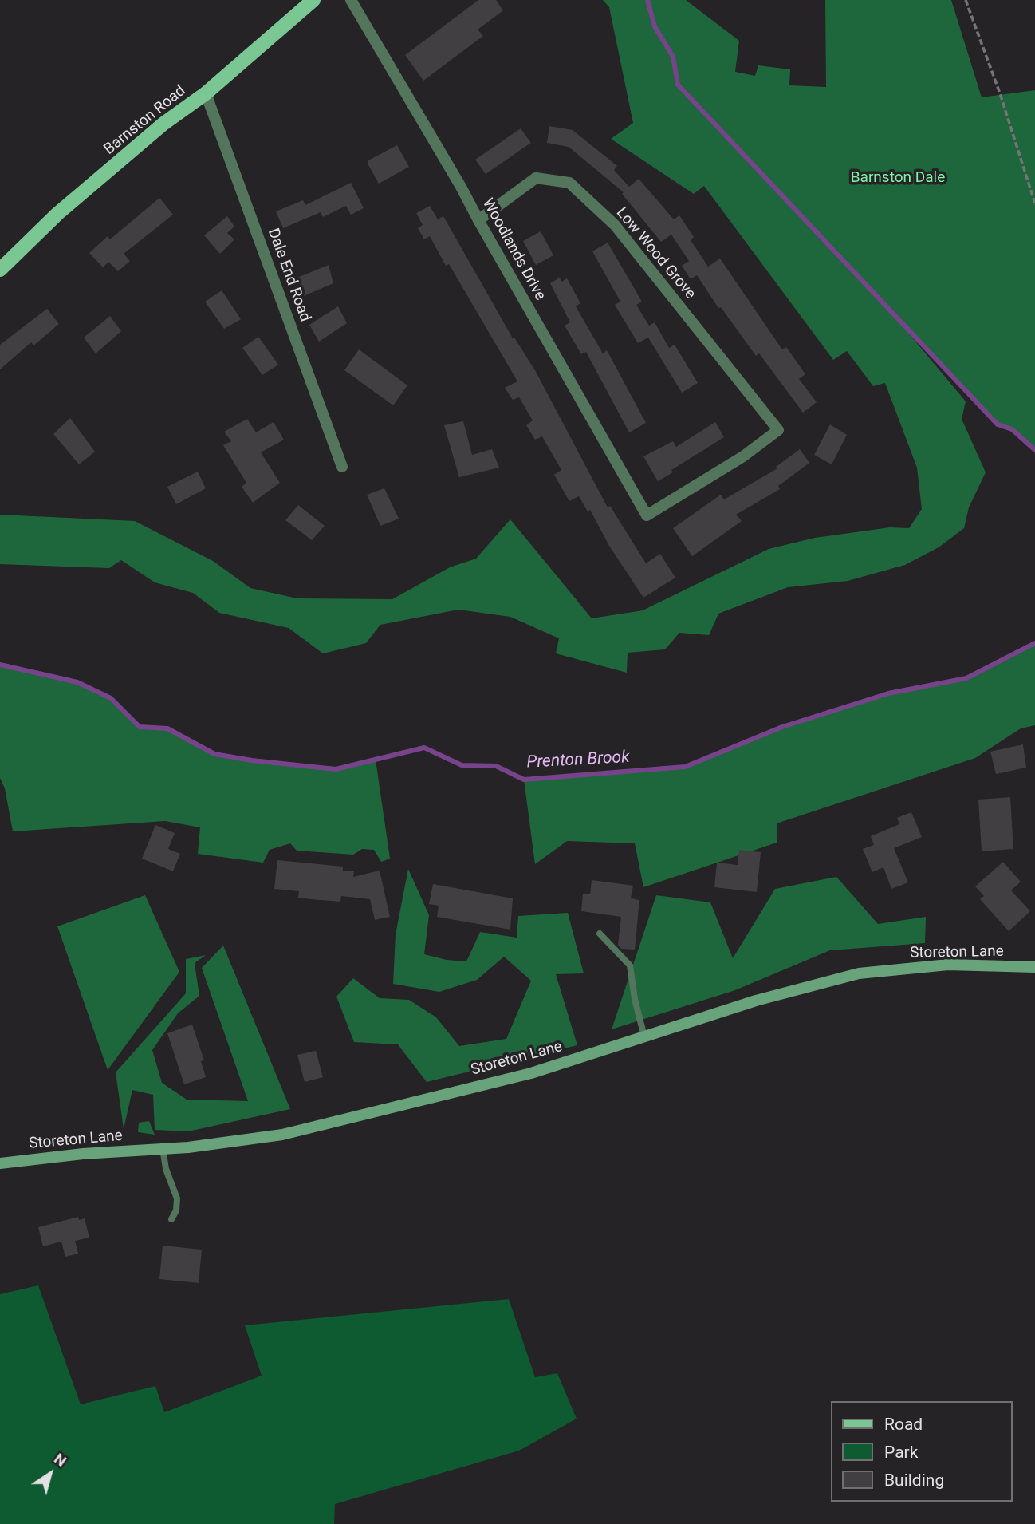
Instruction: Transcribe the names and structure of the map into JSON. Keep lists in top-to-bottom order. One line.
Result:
{"streets":{"main road":["Barnston Road"],"street":["Woodlands Drive","Low Wood Grove","Dale End Road","Storeton Lane"]},"crossings":[["Barnston Road","Dale End Road"],["Woodlands Drive","Low Wood Grove"]],"water":["Prenton Brook"],"parks":["Barnston Dale"],"legend":["Road","Park","Building"],"north":"top right"}
